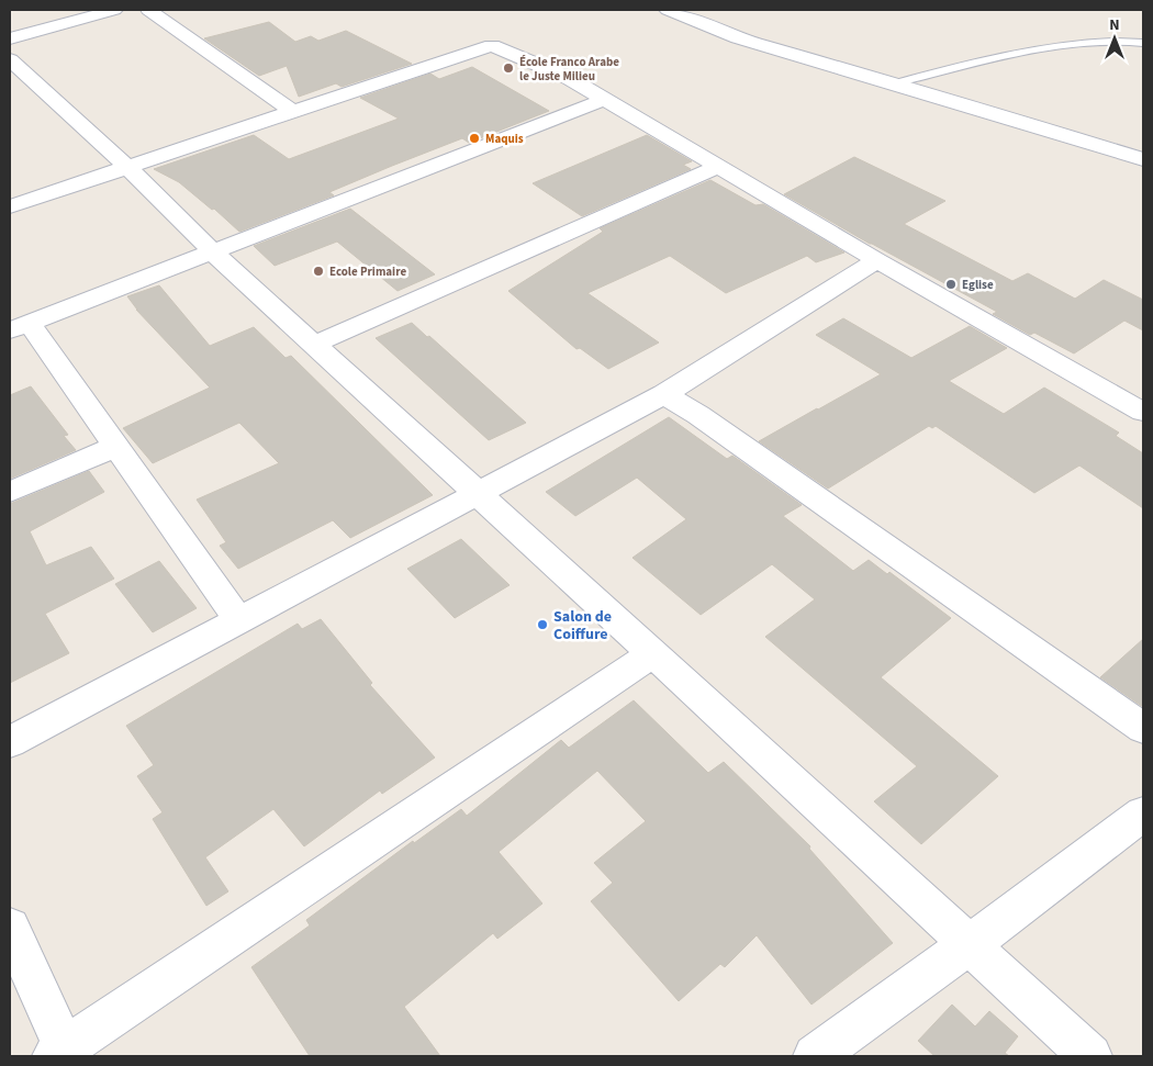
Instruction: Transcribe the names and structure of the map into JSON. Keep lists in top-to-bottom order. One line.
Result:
{"places":["École Franco Arabe le Juste Milieu","Maquis","Ecole Primaire","Eglise","Salon de Coiffure"],"north":"top"}
